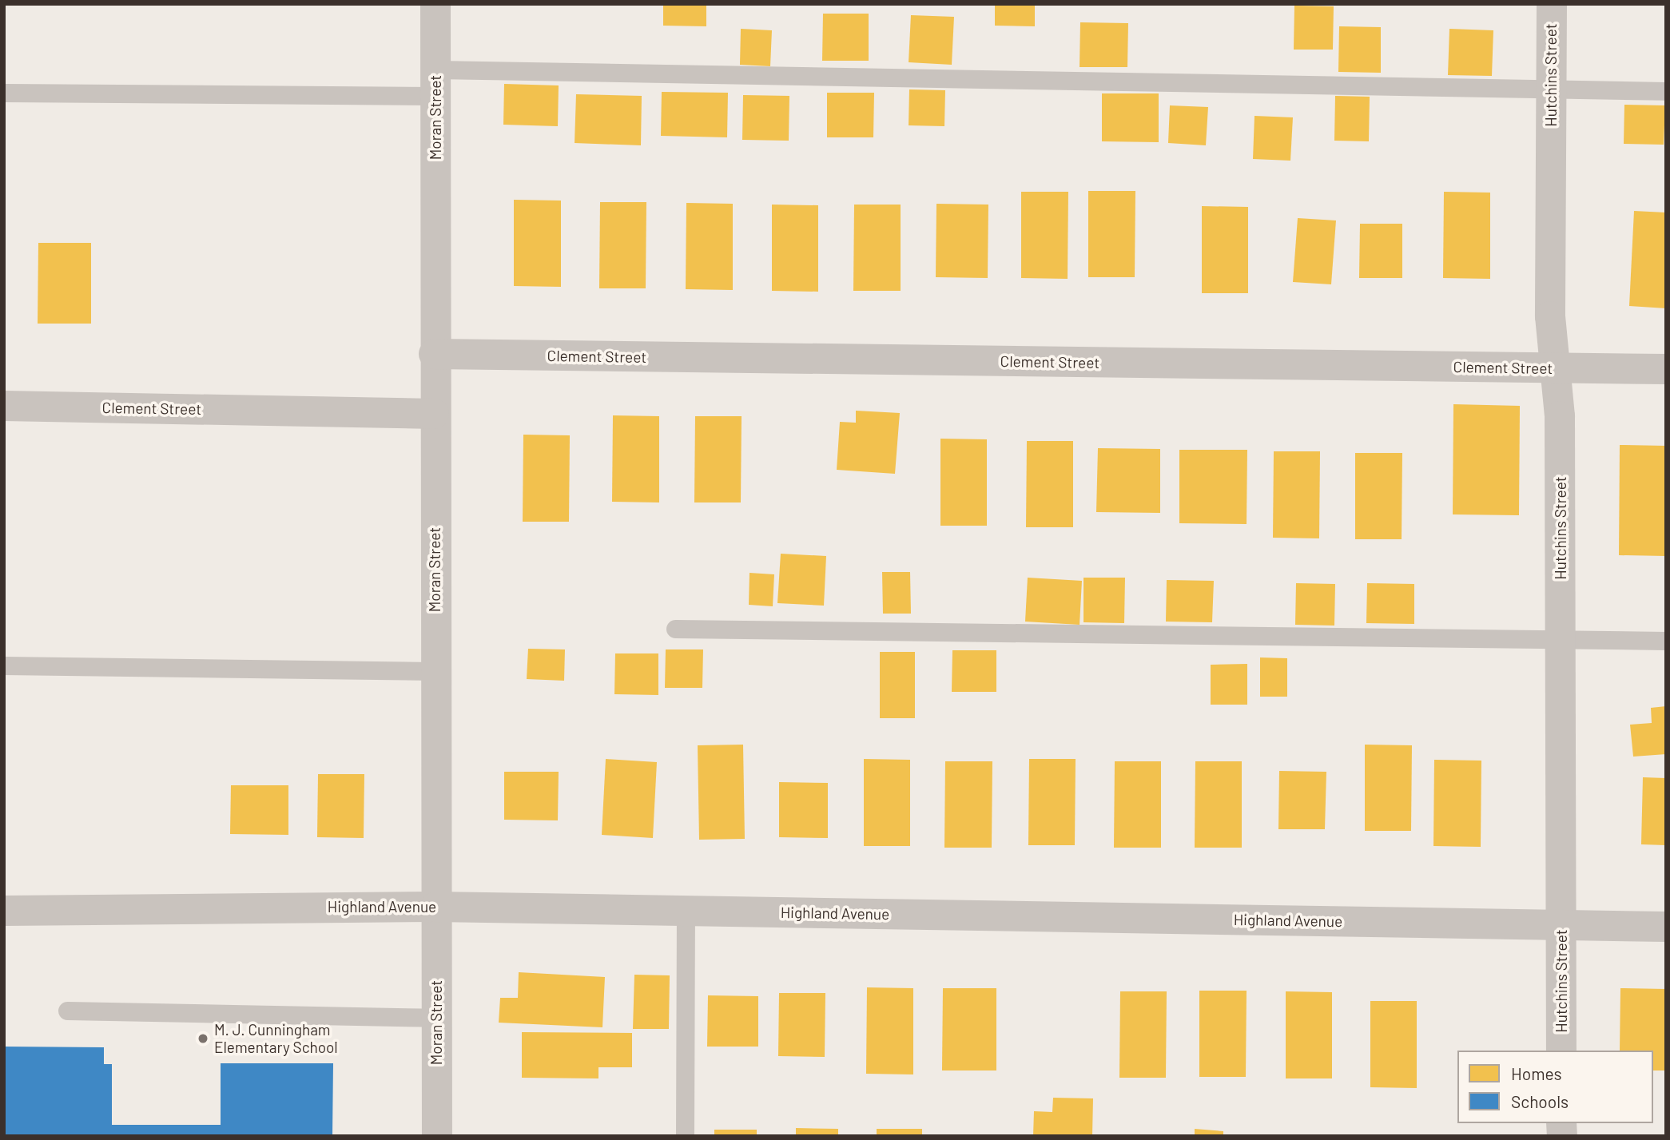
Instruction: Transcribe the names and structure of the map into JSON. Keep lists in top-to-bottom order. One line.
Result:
{"streets":{"street":["Hutchins Street","Moran Street","Clement Street","Highland Avenue"]},"crossings":[["Hutchins Street","Clement Street"],["Hutchins Street","Highland Avenue"],["Moran Street","Clement Street"],["Moran Street","Highland Avenue"]],"places":["M. J. Cunningham Elementary School"],"legend":["Homes","Schools"]}
